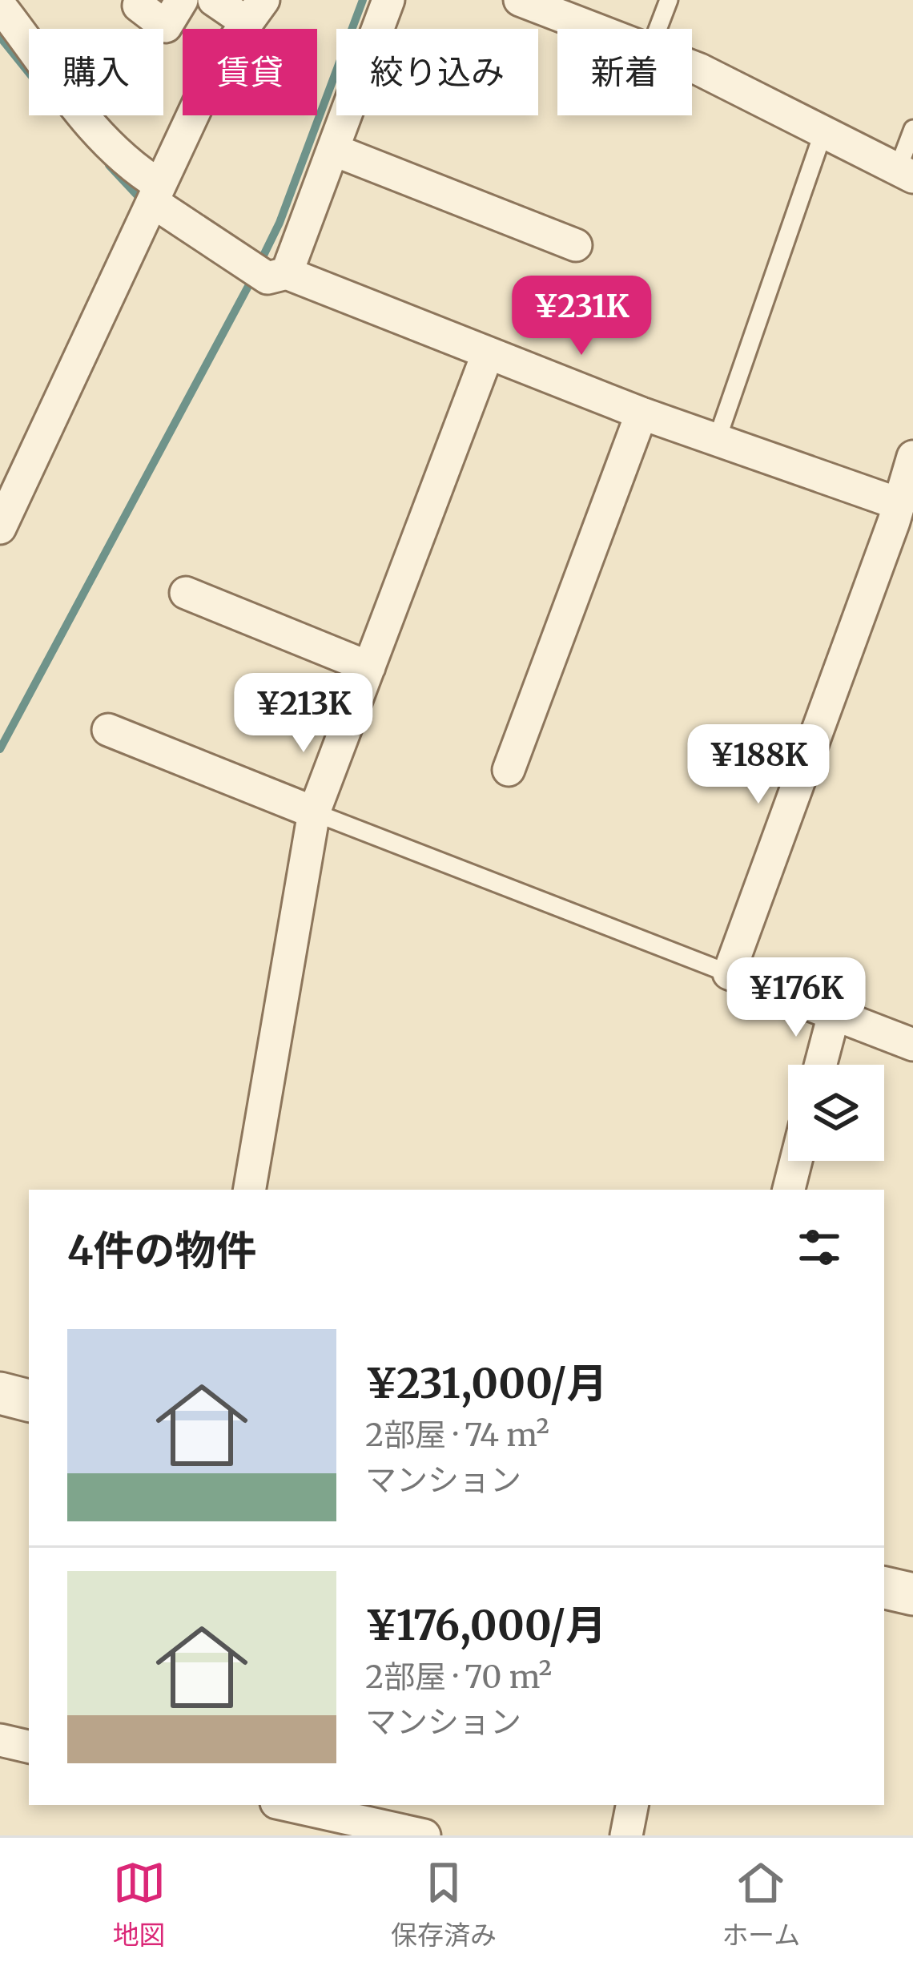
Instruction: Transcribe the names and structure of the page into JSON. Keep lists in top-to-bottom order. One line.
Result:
{"page":{"chip":["購入","賃貸","絞り込み","新着"],"price":["¥231K","¥213K","¥188K","¥176K"],"heading":"4件の物件","list":[{"name":"¥231,000/月","note":"2部屋 · 74 m² · マンション"},{"name":"¥176,000/月","note":"2部屋 · 70 m² · マンション"}],"tabs":["地図","保存済み","ホーム"]}}
